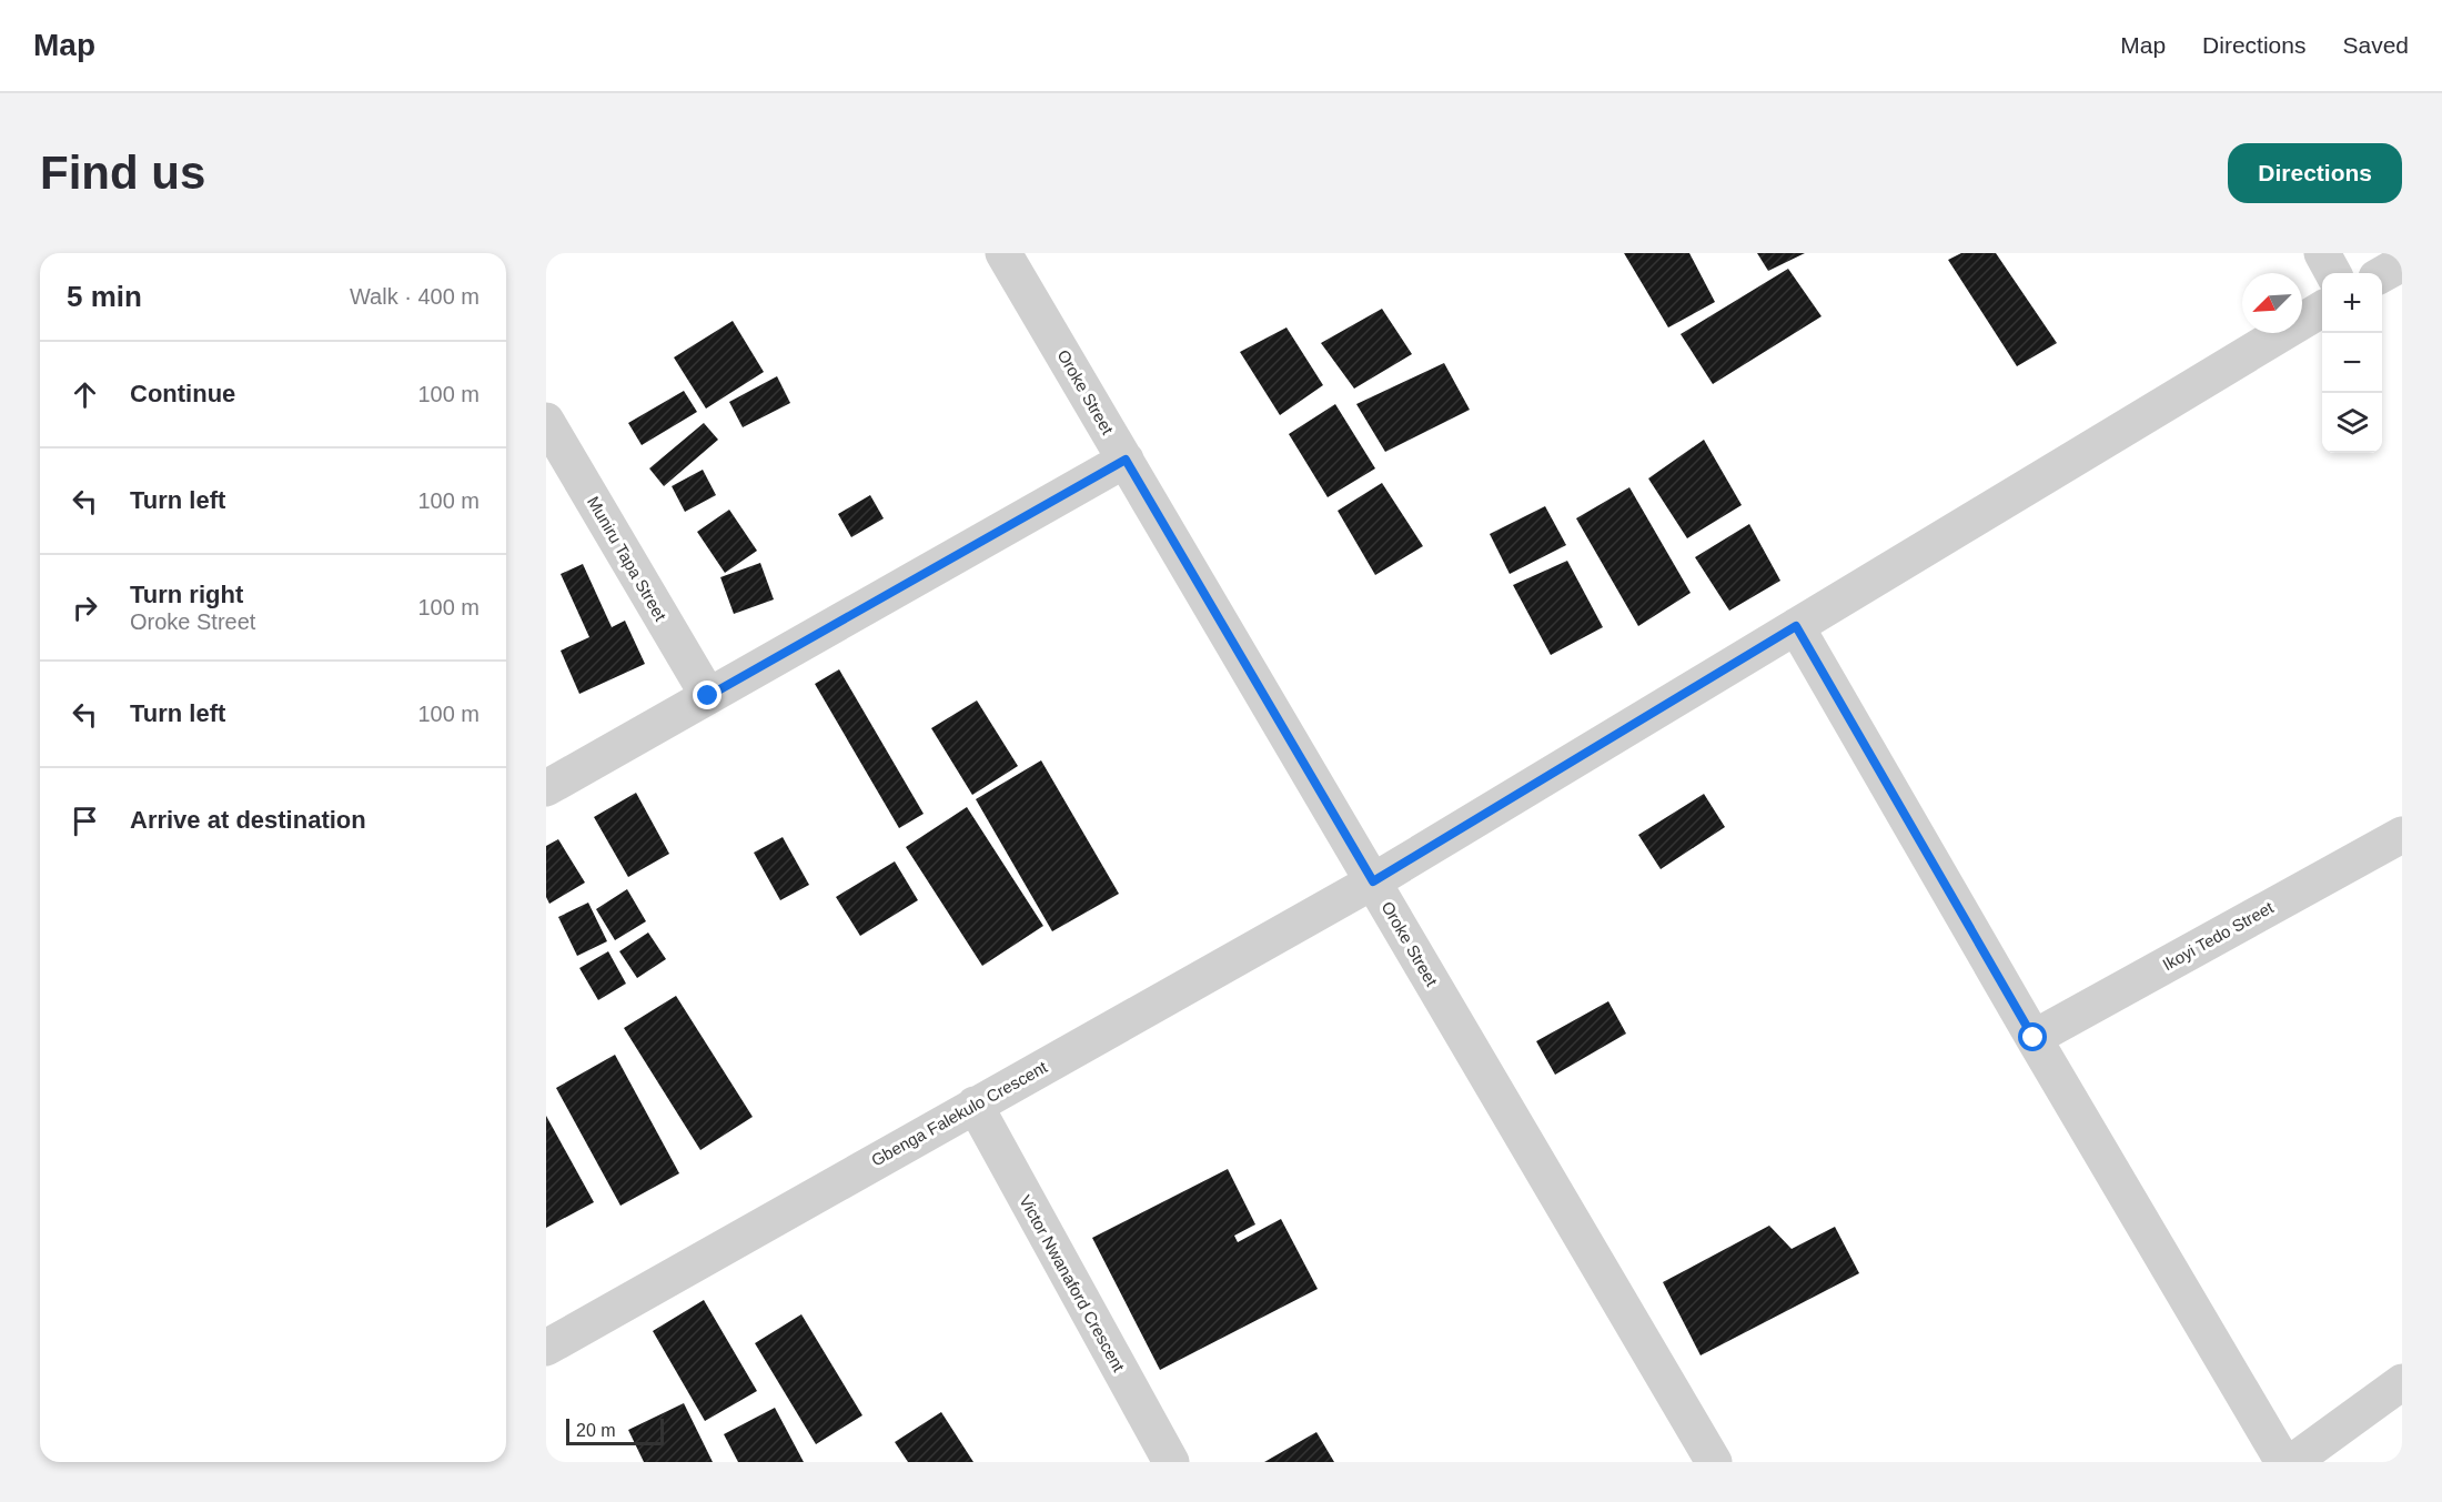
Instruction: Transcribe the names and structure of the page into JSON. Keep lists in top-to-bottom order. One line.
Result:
{"streets":{"street":["Oroke Street","Muniru Tapa Street","Ikoyi Tedo Street","Gbenga Falekulo Crescent","Victor Nwanaford Crescent"]},"crossings":[["Oroke Street","Gbenga Falekulo Crescent"],["Gbenga Falekulo Crescent","Victor Nwanaford Crescent"]],"scale_bar":"20 m","north":"bottom left","page":{"header":"Map","nav":["Map","Directions","Saved"],"buttons":"Directions","title":"Find us","heading":["5 min","Walk · 400 m"],"map_buttons":["+","−"],"list":[["Continue","100 m"],["Turn left","100 m"],["Turn right","Oroke Street","100 m"],["Turn left","100 m"],"Arrive at destination"],"scale":"20 m"}}
